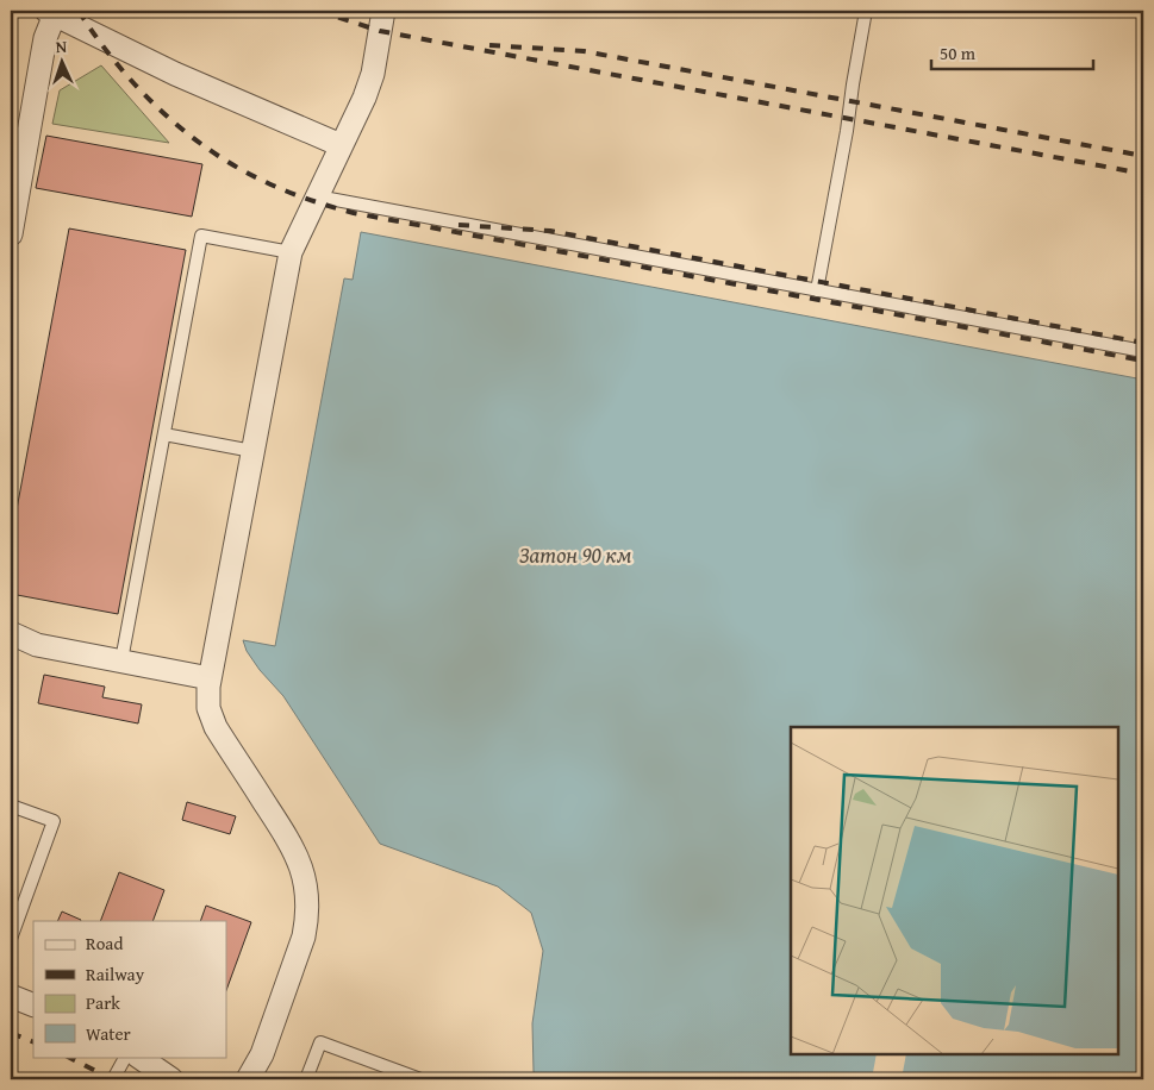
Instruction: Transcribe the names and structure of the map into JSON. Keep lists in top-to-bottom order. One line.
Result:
{"water":["Затон 90 км"],"legend":["Road","Railway","Park","Water"],"scale_bar":"50 m","north":"top"}
